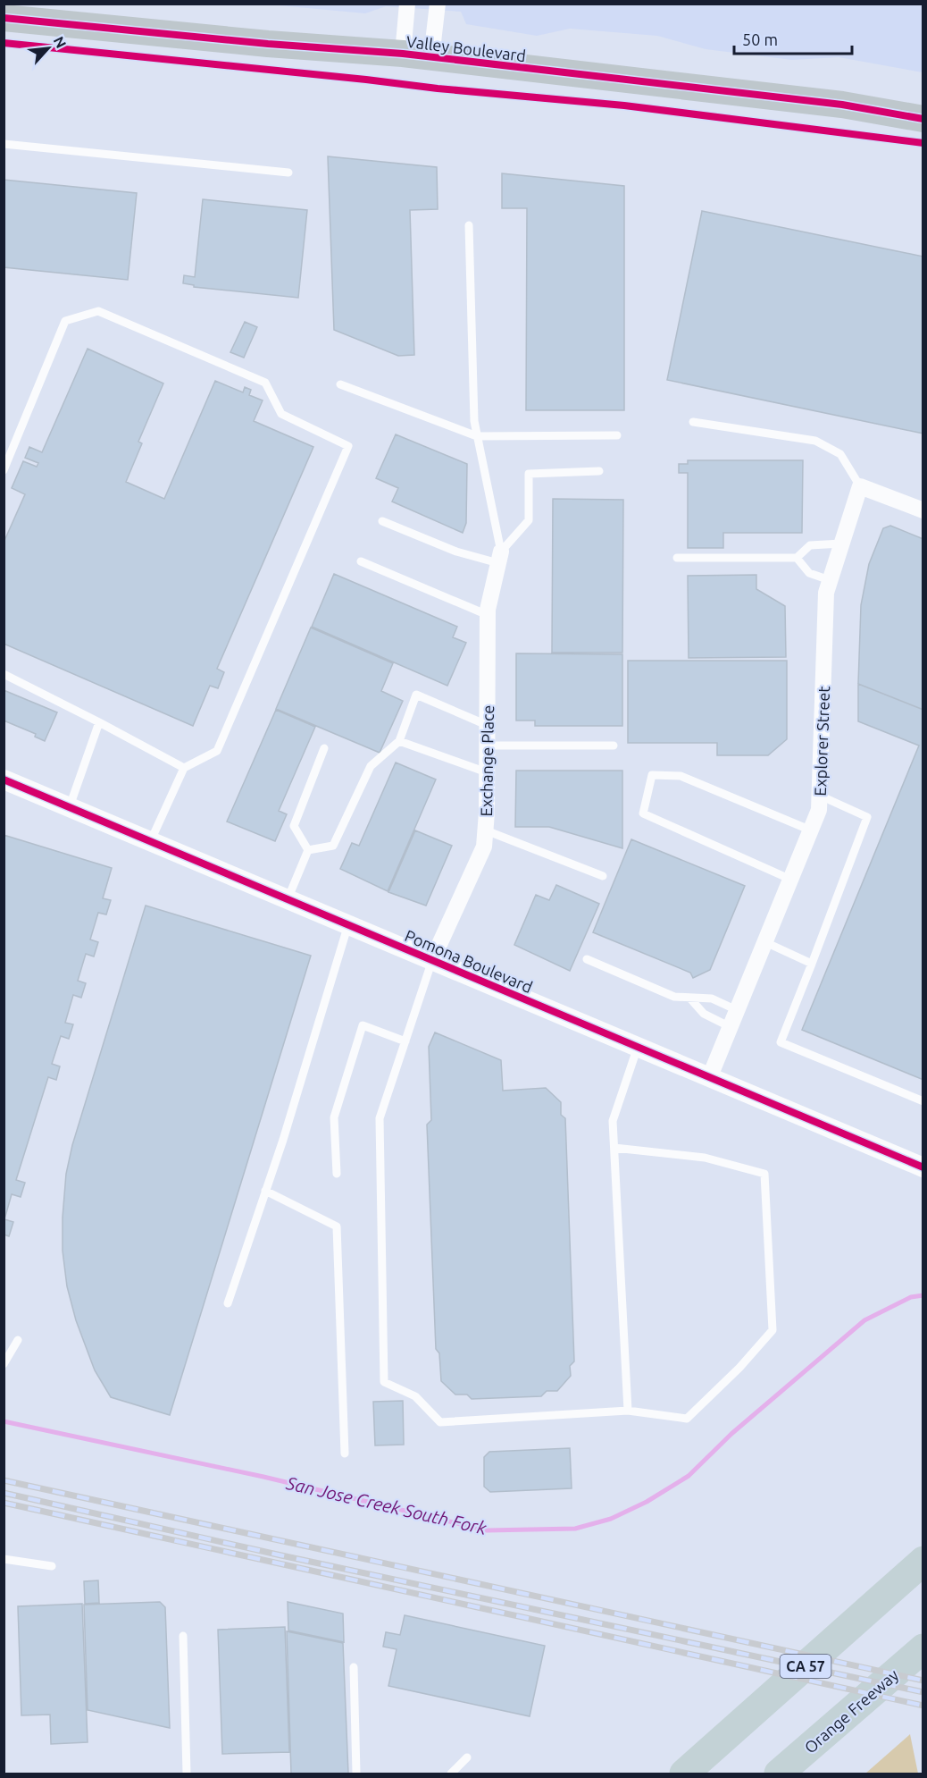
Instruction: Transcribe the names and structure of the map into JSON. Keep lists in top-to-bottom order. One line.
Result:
{"streets":{"highway":["CA 57","Orange Freeway"],"main road":["Valley Boulevard"],"street":["Explorer Street","Exchange Place","Pomona Boulevard"]},"crossings":[["Explorer Street","Pomona Boulevard"],["Exchange Place","Pomona Boulevard"]],"water":["San Jose Creek South Fork"],"scale_bar":"50 m","north":"top right"}
